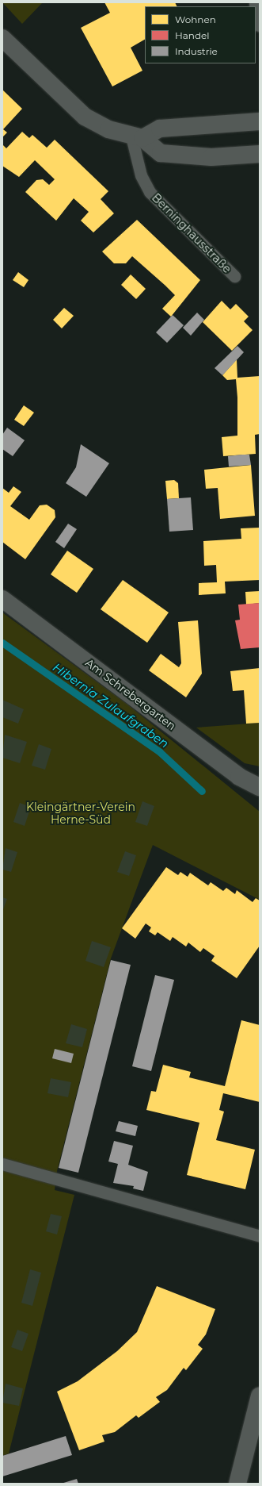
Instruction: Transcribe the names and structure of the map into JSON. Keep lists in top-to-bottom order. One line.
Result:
{"streets":{"street":["Am Schrebergarten"],"lane":["Berninghausstraße"]},"water":["Hibernia Zulaufgraben"],"parks":["Kleingärtner-Verein Herne-Süd"],"legend":["Wohnen","Handel","Industrie"]}
